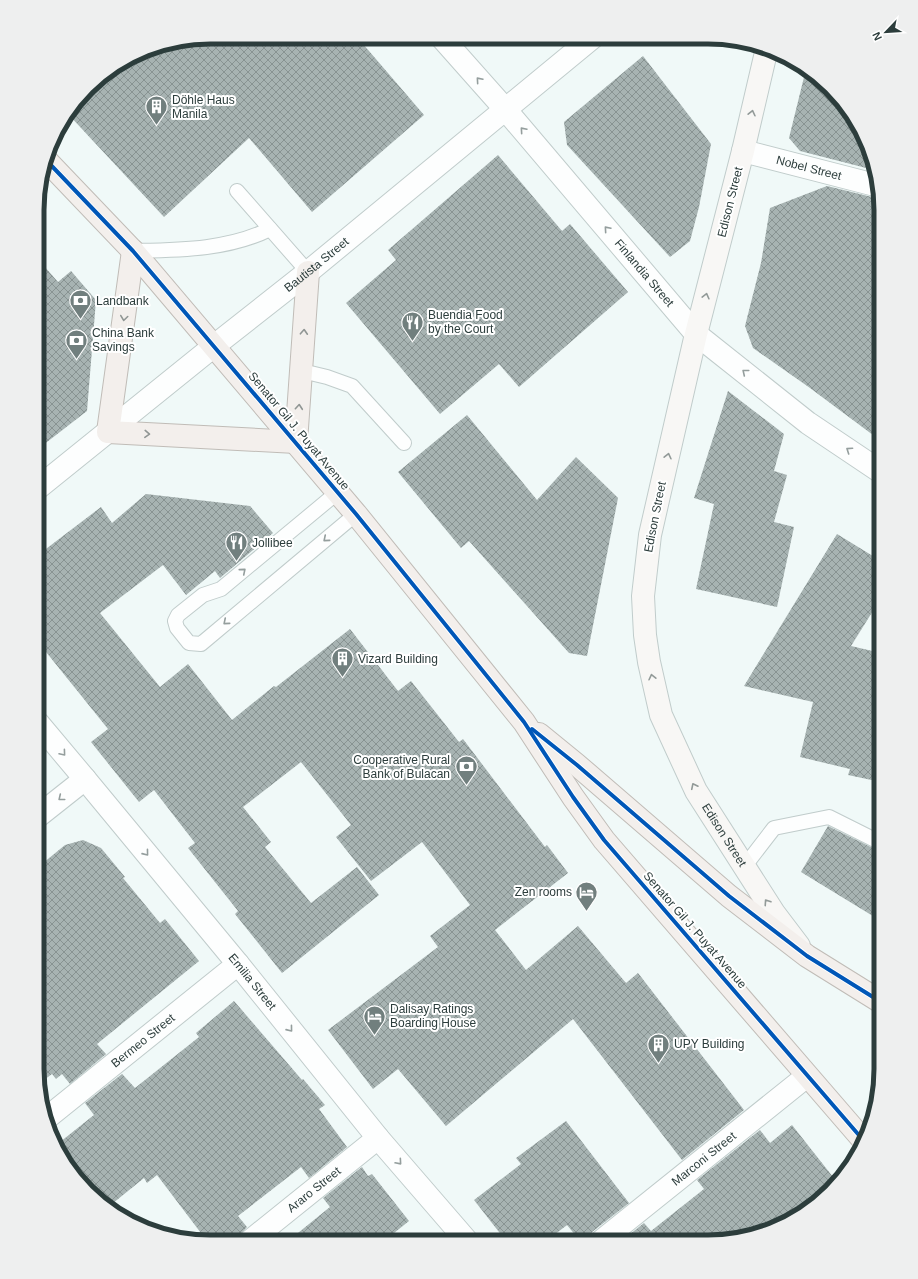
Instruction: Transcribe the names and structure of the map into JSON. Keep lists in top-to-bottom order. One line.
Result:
{"streets":{"main road":["Edison Street","Senator Gil J. Puyat Avenue"],"street":["Nobel Street","Bautista Street","Finlandia Street","Emilia Street","Bermeo Street","Marconi Street","Araro Street"]},"crossings":[["Nobel Street","Edison Street"],["Edison Street","Finlandia Street"],["Edison Street","Senator Gil J. Puyat Avenue"],["Bautista Street","Finlandia Street"],["Bautista Street","Senator Gil J. Puyat Avenue"],["Senator Gil J. Puyat Avenue","Marconi Street"],["Emilia Street","Bermeo Street"],["Emilia Street","Araro Street"]],"one_way":["Edison Street","Finlandia Street","Emilia Street"],"places":{"building":["Döhle Haus Manila","Vizard Building","UPY Building"],"bank":["Landbank","China Bank Savings","Cooperative Rural Bank of Bulacan"],"restaurant":["Buendia Food by the Court","Jollibee"],"hotel":["Zen rooms","Dalisay Ratings Boarding House"]},"north":"bottom left"}
